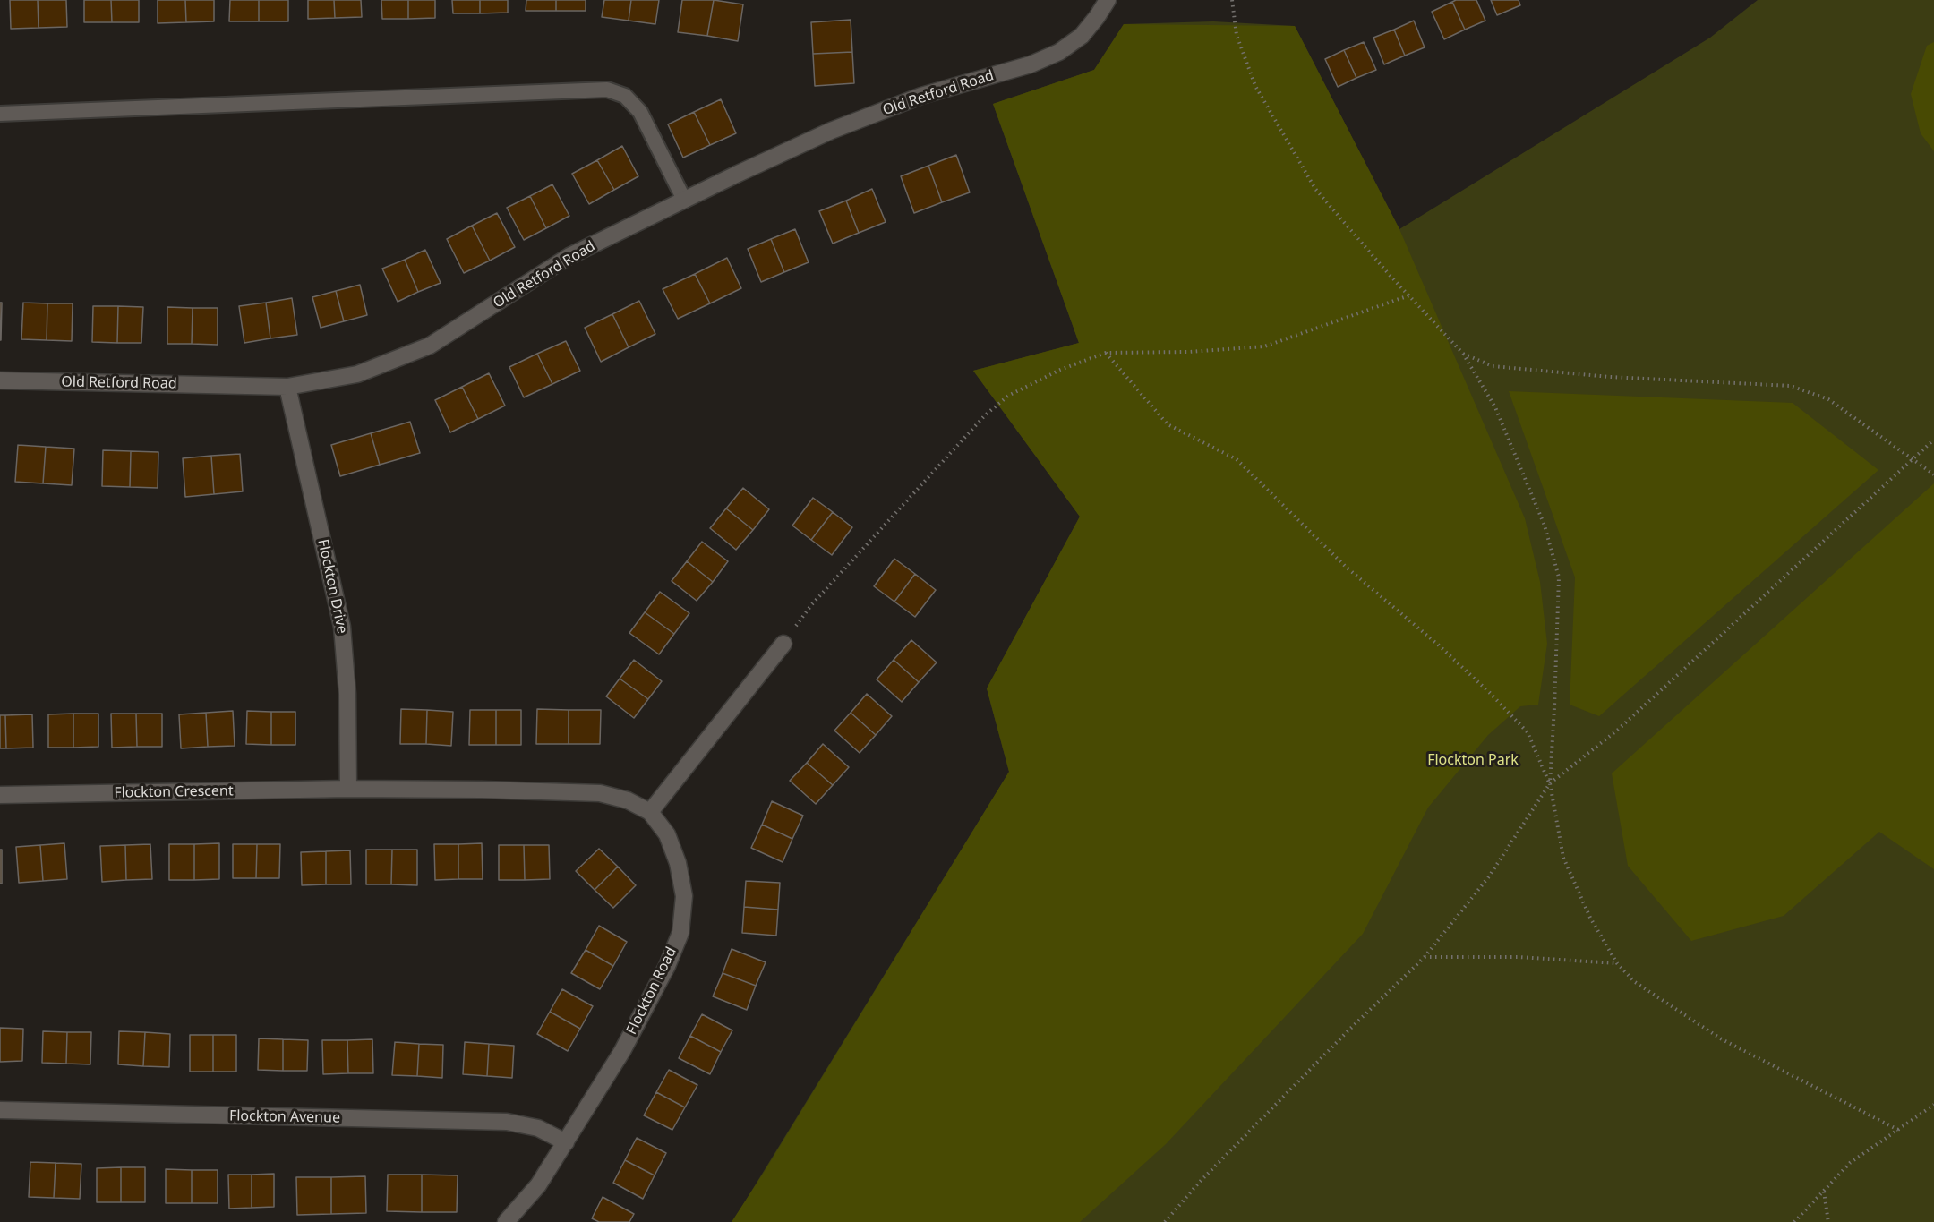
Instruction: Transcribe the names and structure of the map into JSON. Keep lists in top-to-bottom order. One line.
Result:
{"streets":{"street":["Old Retford Road","Flockton Drive","Flockton Crescent","Flockton Road","Flockton Avenue"]},"crossings":[["Old Retford Road","Flockton Drive"],["Flockton Drive","Flockton Crescent"],["Flockton Drive","Flockton Road"],["Flockton Crescent","Flockton Road"],["Flockton Road","Flockton Avenue"]],"parks":["Flockton Park"]}
